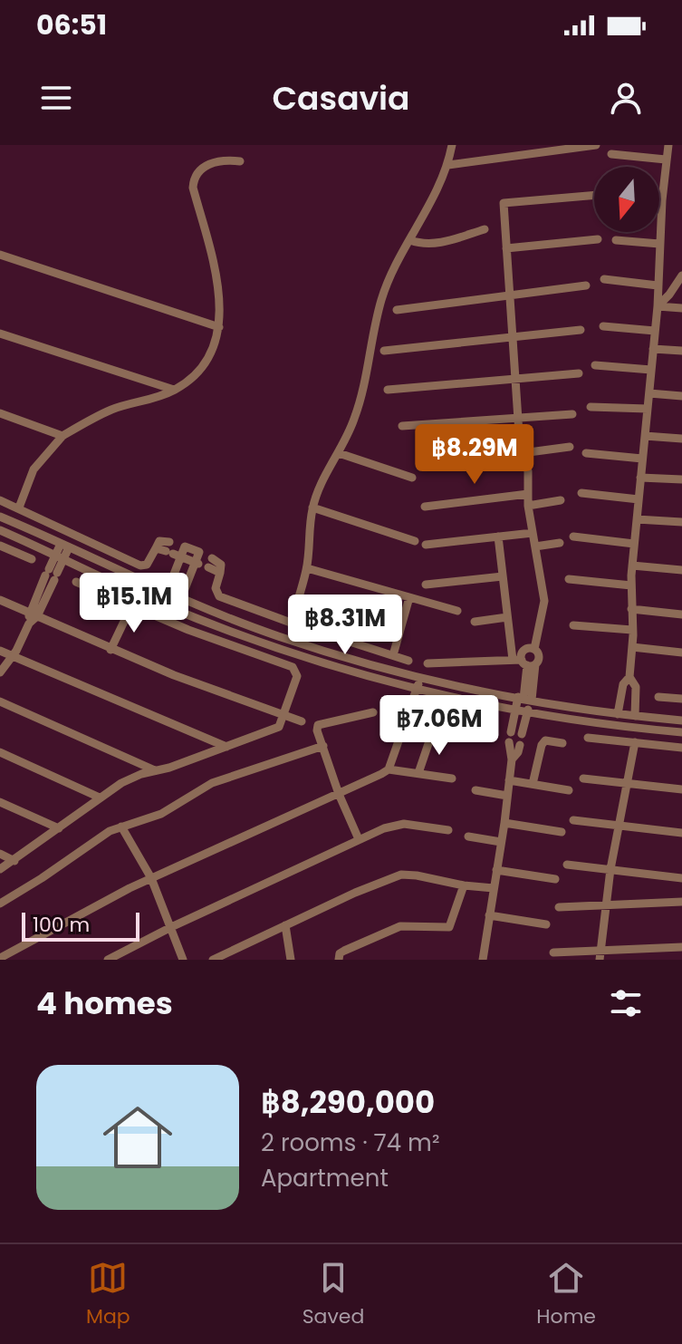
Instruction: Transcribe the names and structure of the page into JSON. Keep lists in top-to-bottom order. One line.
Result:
{"scale_bar":"100 m","north":"bottom","page":{"status":"06:51","header":"Casavia","price":["฿8.29M","฿15.1M","฿8.31M","฿7.06M"],"scale":"100 m","heading":"4 homes","list":[{"name":"฿8,290,000","note":"2 rooms · 74 m² · Apartment"}],"tabs":["Map","Saved","Home"]}}
